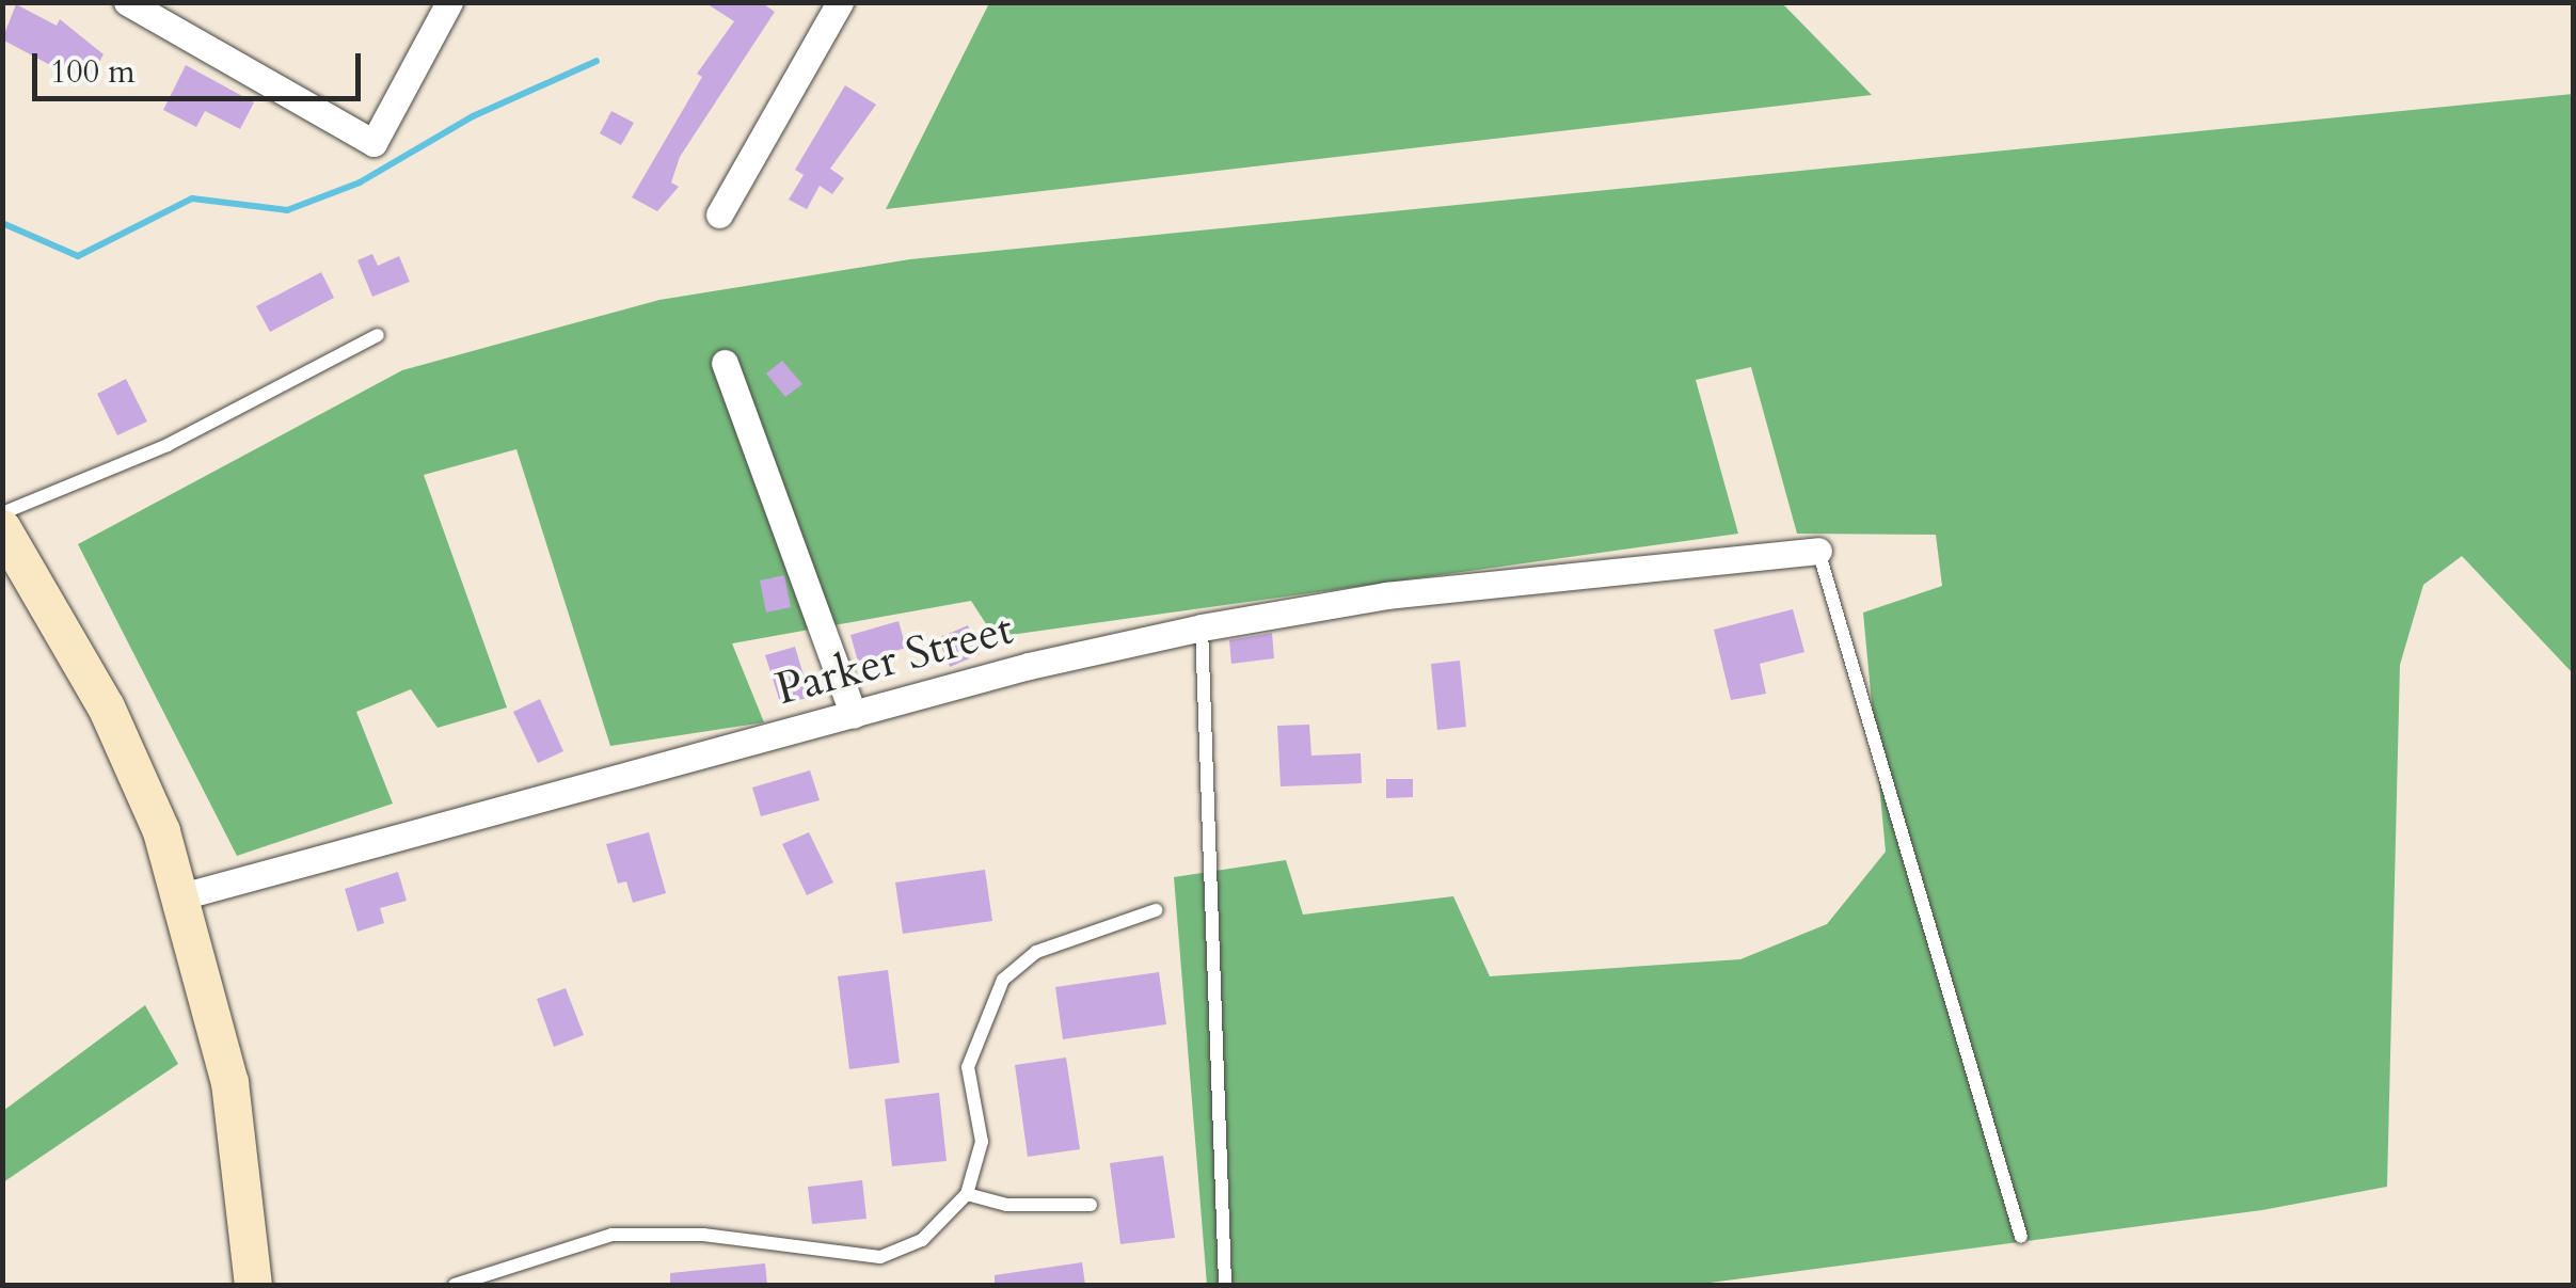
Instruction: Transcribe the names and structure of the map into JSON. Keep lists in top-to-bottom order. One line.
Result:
{"streets":{"street":["Parker Street"]},"scale_bar":"100 m"}
